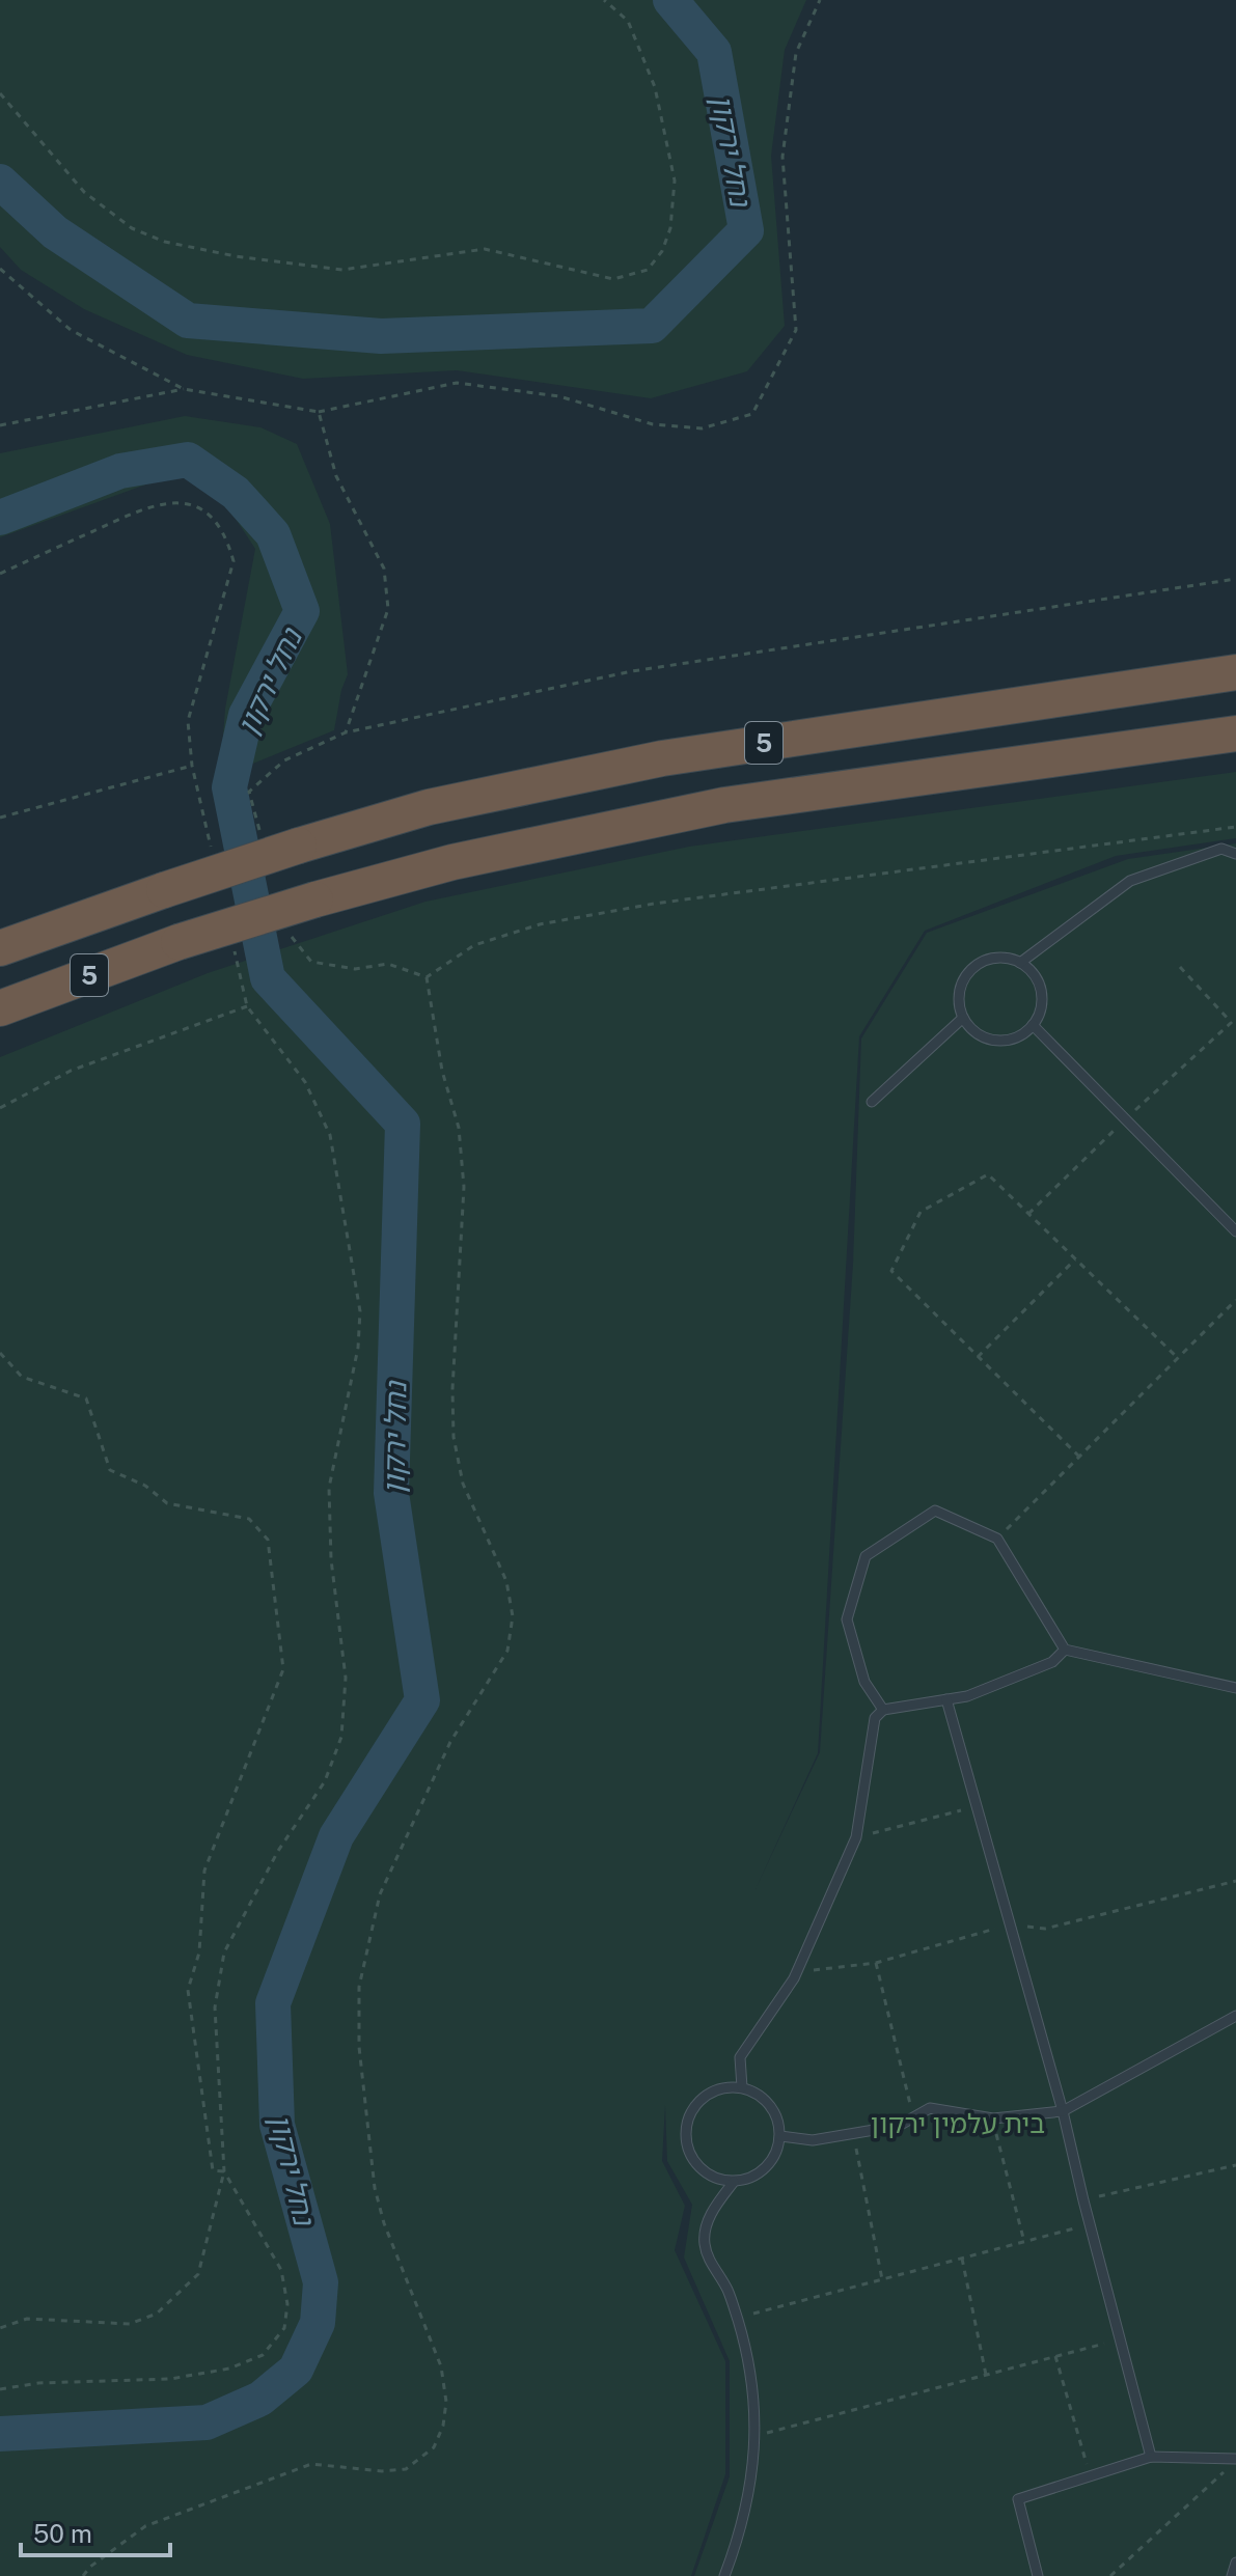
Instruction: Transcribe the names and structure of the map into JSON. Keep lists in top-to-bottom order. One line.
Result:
{"streets":{"highway":["5"]},"water":["נחל ירקון"],"parks":["בית עלמין ירקון"],"scale_bar":"50 m"}
